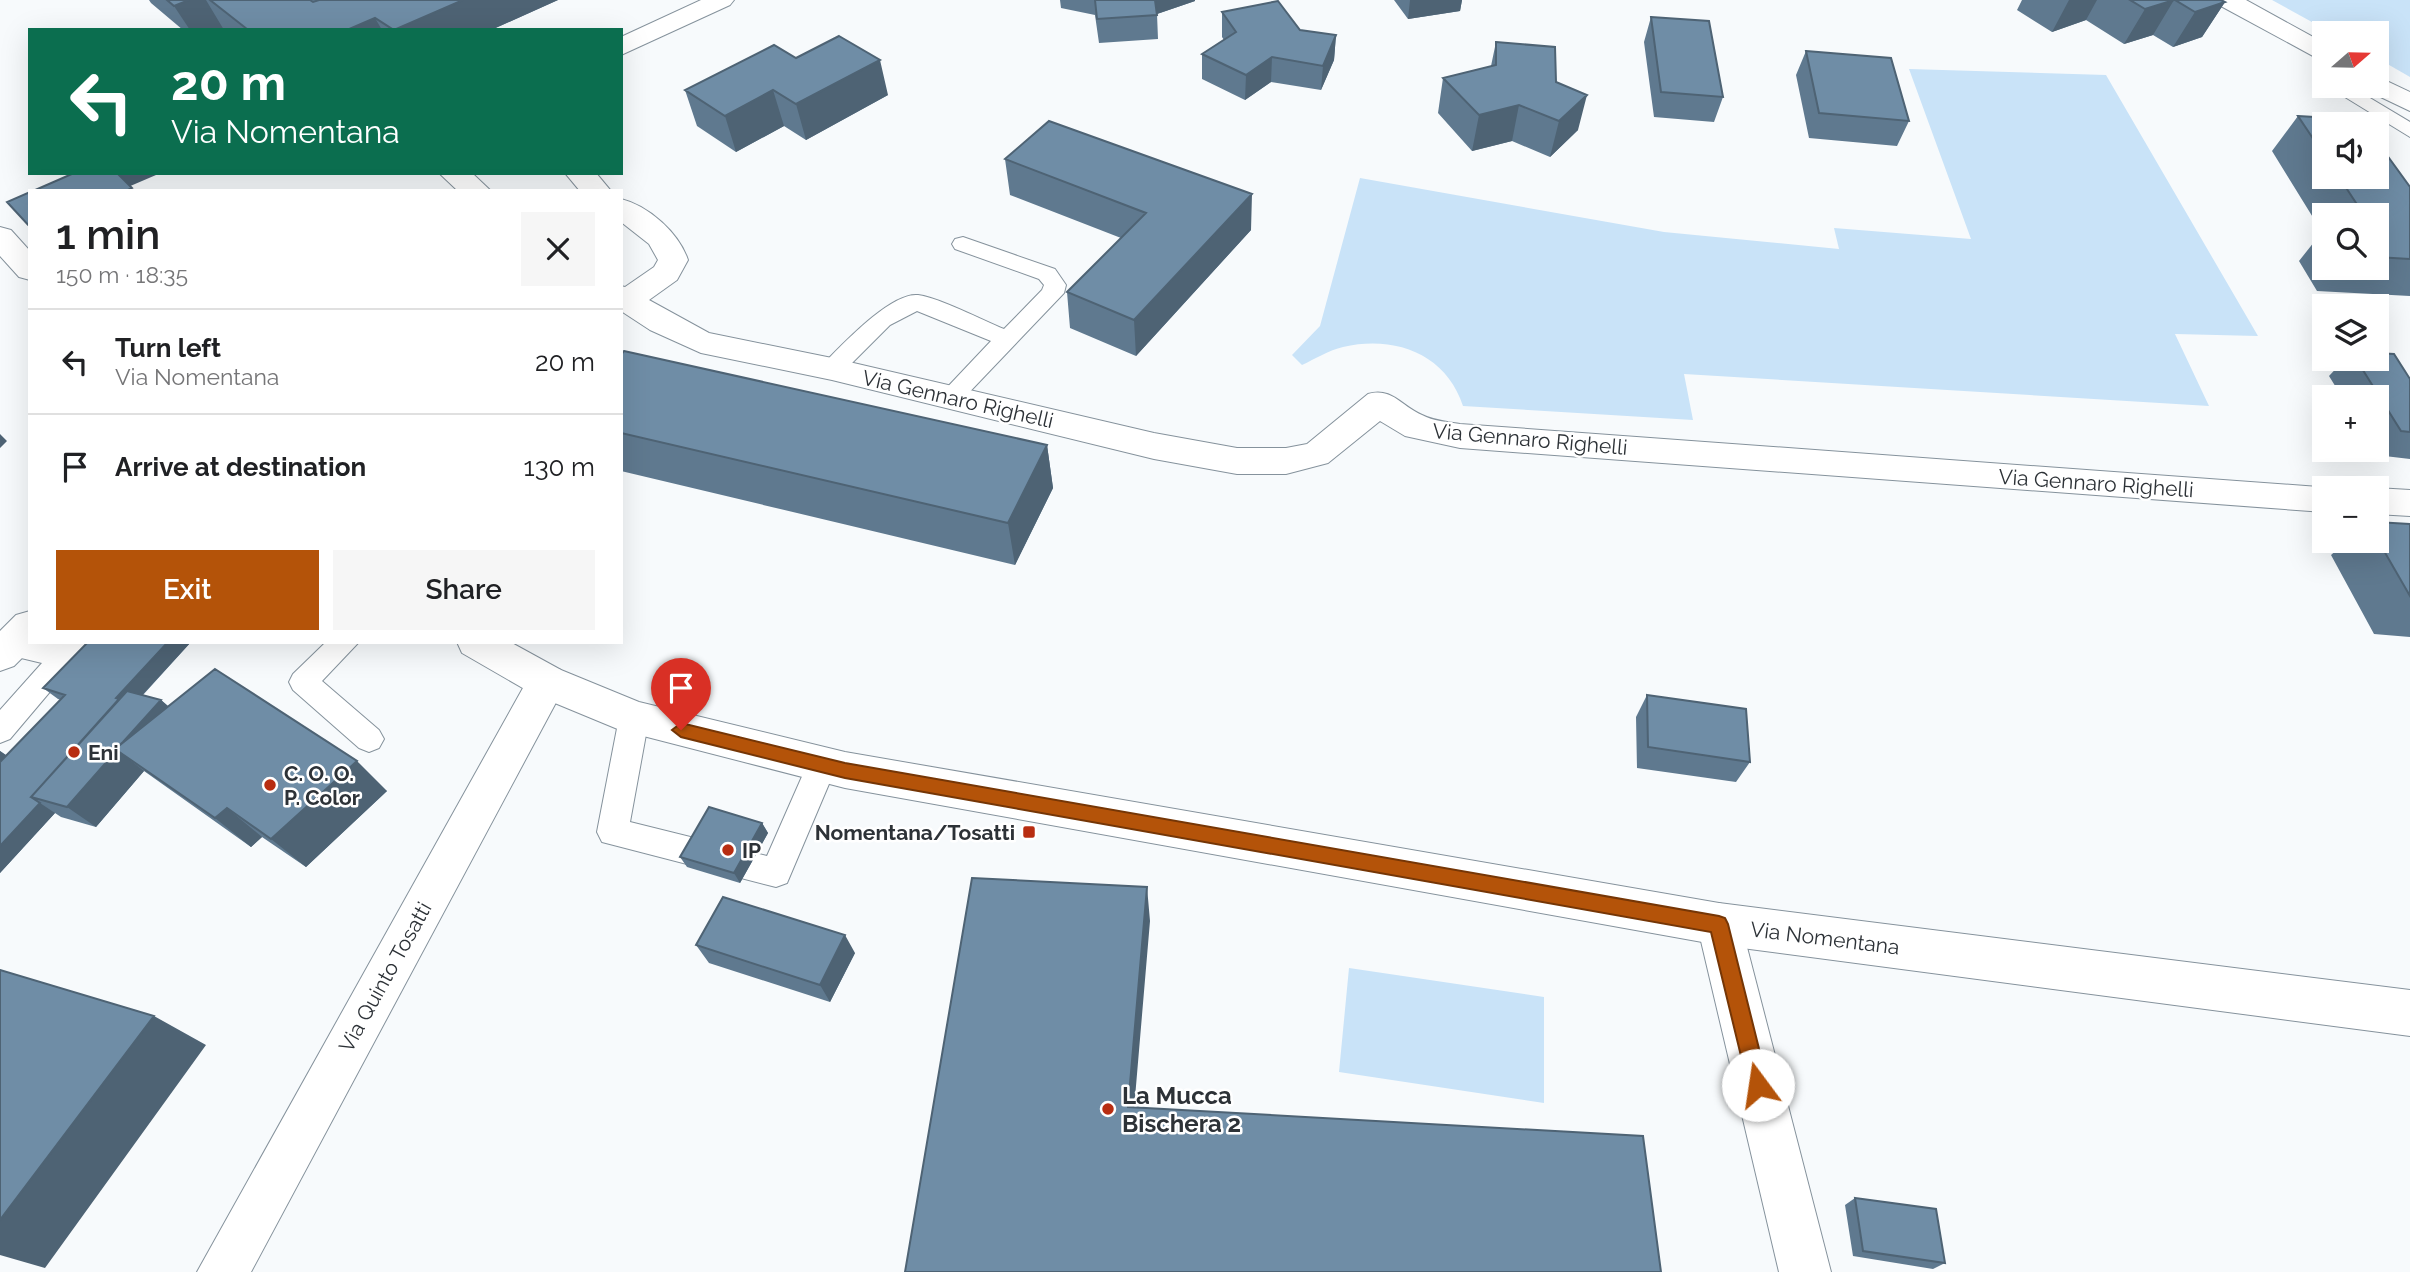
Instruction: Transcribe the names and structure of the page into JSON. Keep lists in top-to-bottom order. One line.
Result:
{"streets":{"street":["Via Gennaro Righelli","Via Nomentana","Via Quinto Tosatti"]},"crossings":[["Via Nomentana","Via Quinto Tosatti"]],"places":{"other":["Eni","C. O. O. P. Color","IP","La Mucca Bischera 2"],"transit":["Nomentana/Tosatti"]},"north":"right","page":{"map_buttons":["+","−"],"turn":["20 m","Via Nomentana"],"heading":["1 min","150 m · 18:35"],"list":[{"name":"Turn left","note":"Via Nomentana","value":"20 m"},{"name":"Arrive at destination","value":"130 m"}],"buttons":["Exit","Share"]}}
